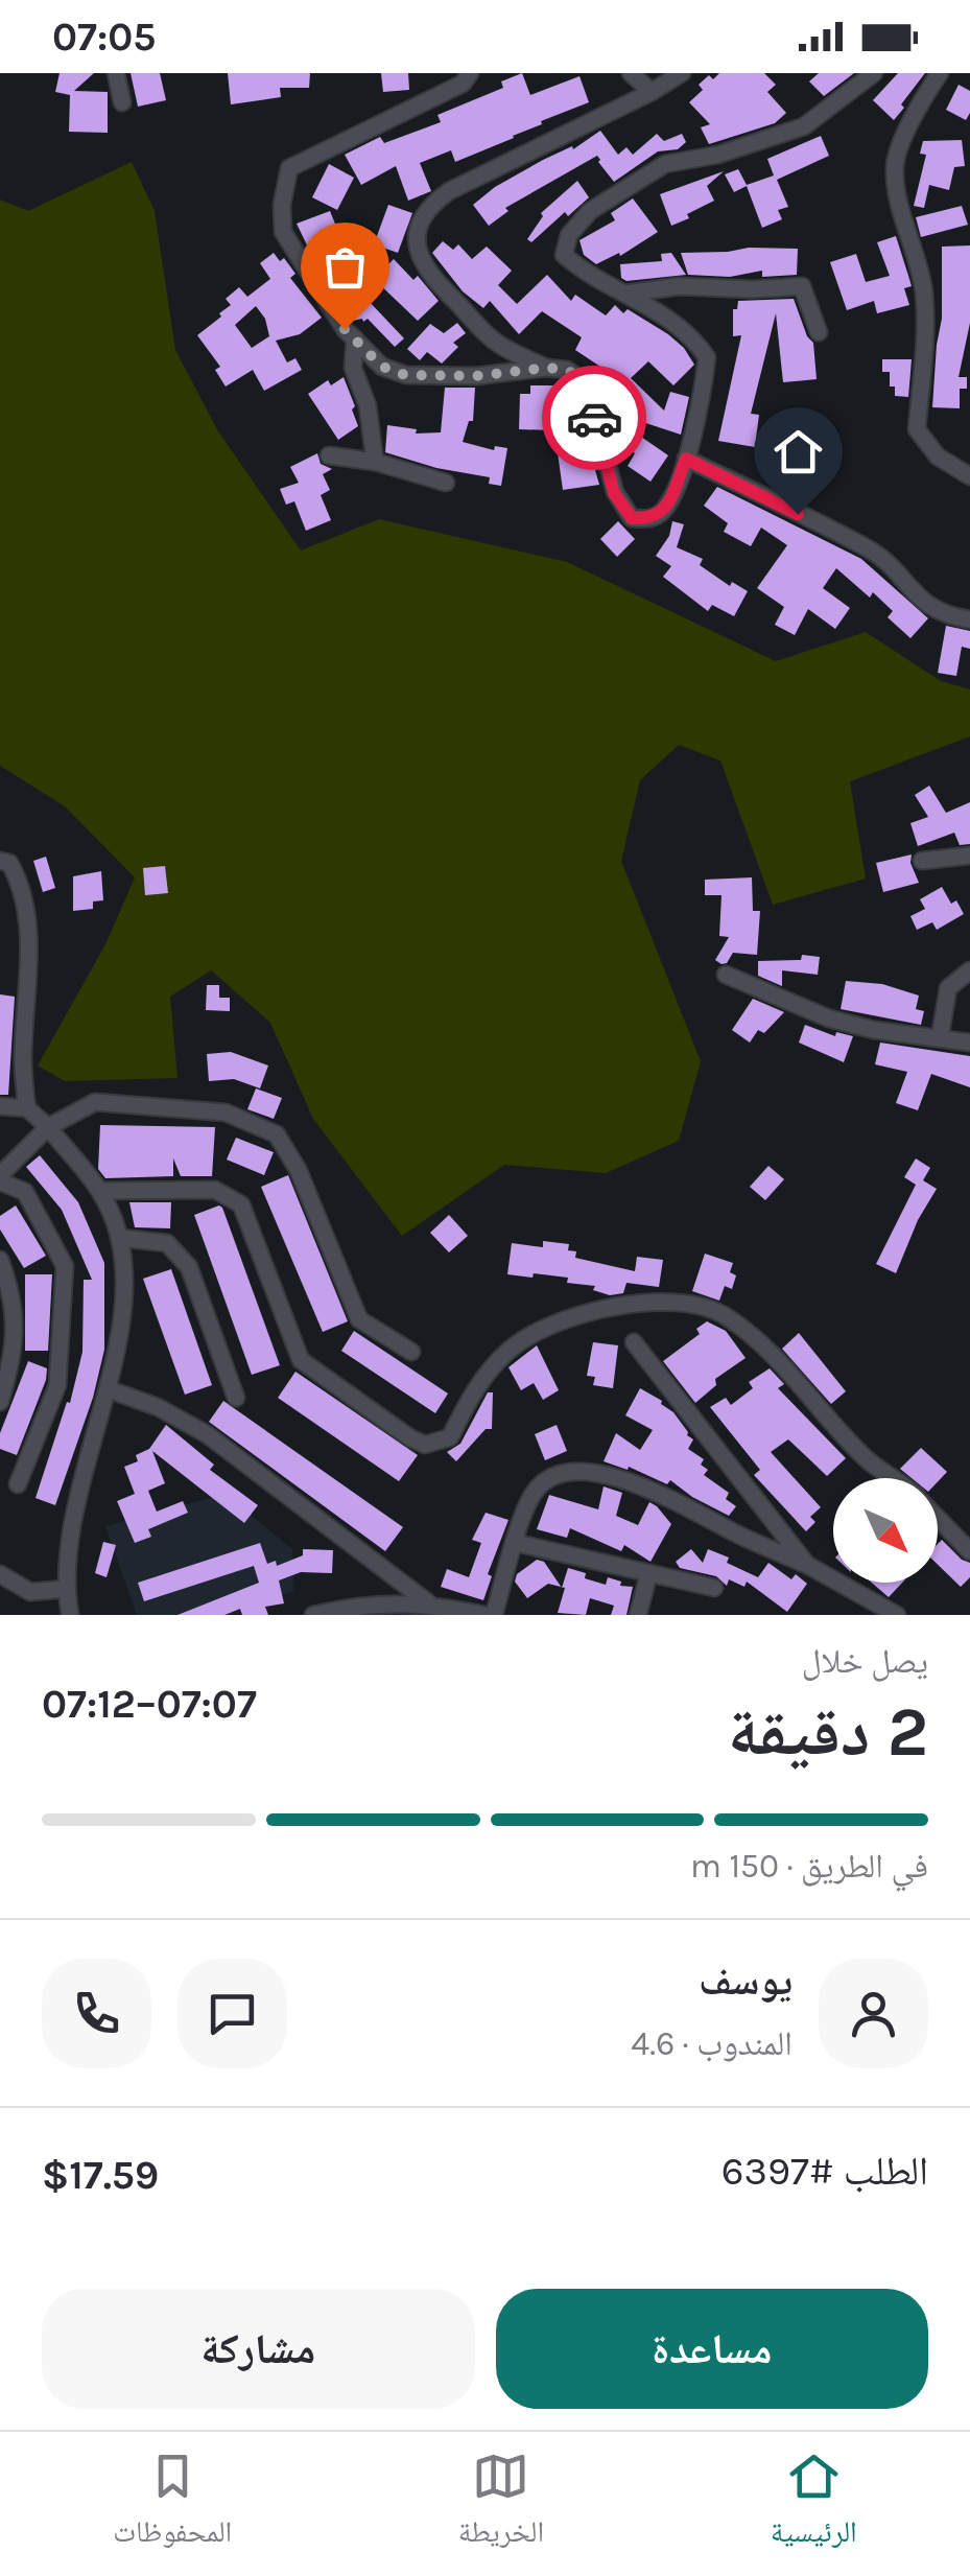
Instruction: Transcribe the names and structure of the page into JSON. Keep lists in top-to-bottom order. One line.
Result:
{"north":"bottom right","page":{"status":"07:05","heading":["2 دقيقة","يصل خلال","07:07–07:12"],"panel":["يوسف","المندوب · 4.6","الطلب #6397","$17.59"],"bar":"في الطريق · 150 m","buttons":["مساعدة","مشاركة"],"tabs":["الرئيسية","الخريطة","المحفوظات"]}}
